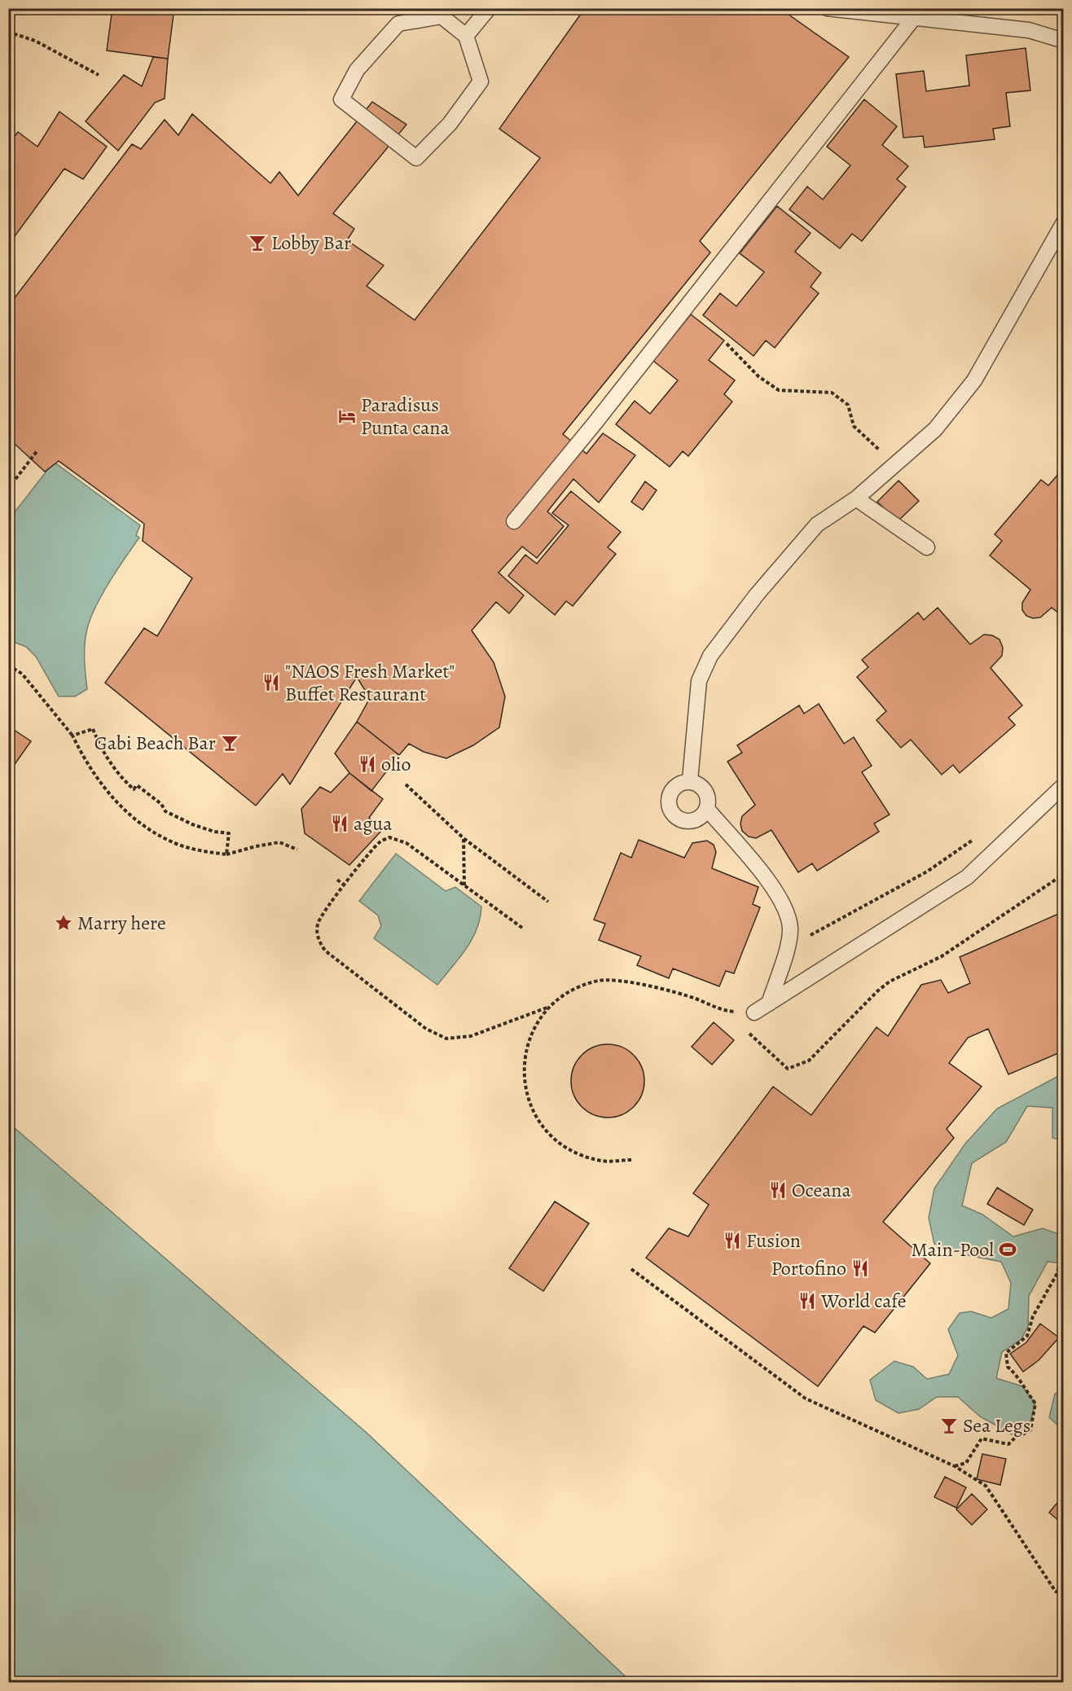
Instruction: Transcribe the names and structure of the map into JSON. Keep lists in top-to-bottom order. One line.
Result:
{"places":{"bar":["Lobby Bar","Gabi Beach Bar","Sea Legs"],"hotel":["Paradisus Punta cana"],"restaurant":["\"NAOS Fresh Market\" Buffet Restaurant","olio","agua","Oceana","Fusion","Portofino","World cafe"],"place":["Marry here"],"sports":["Main-Pool"]}}
